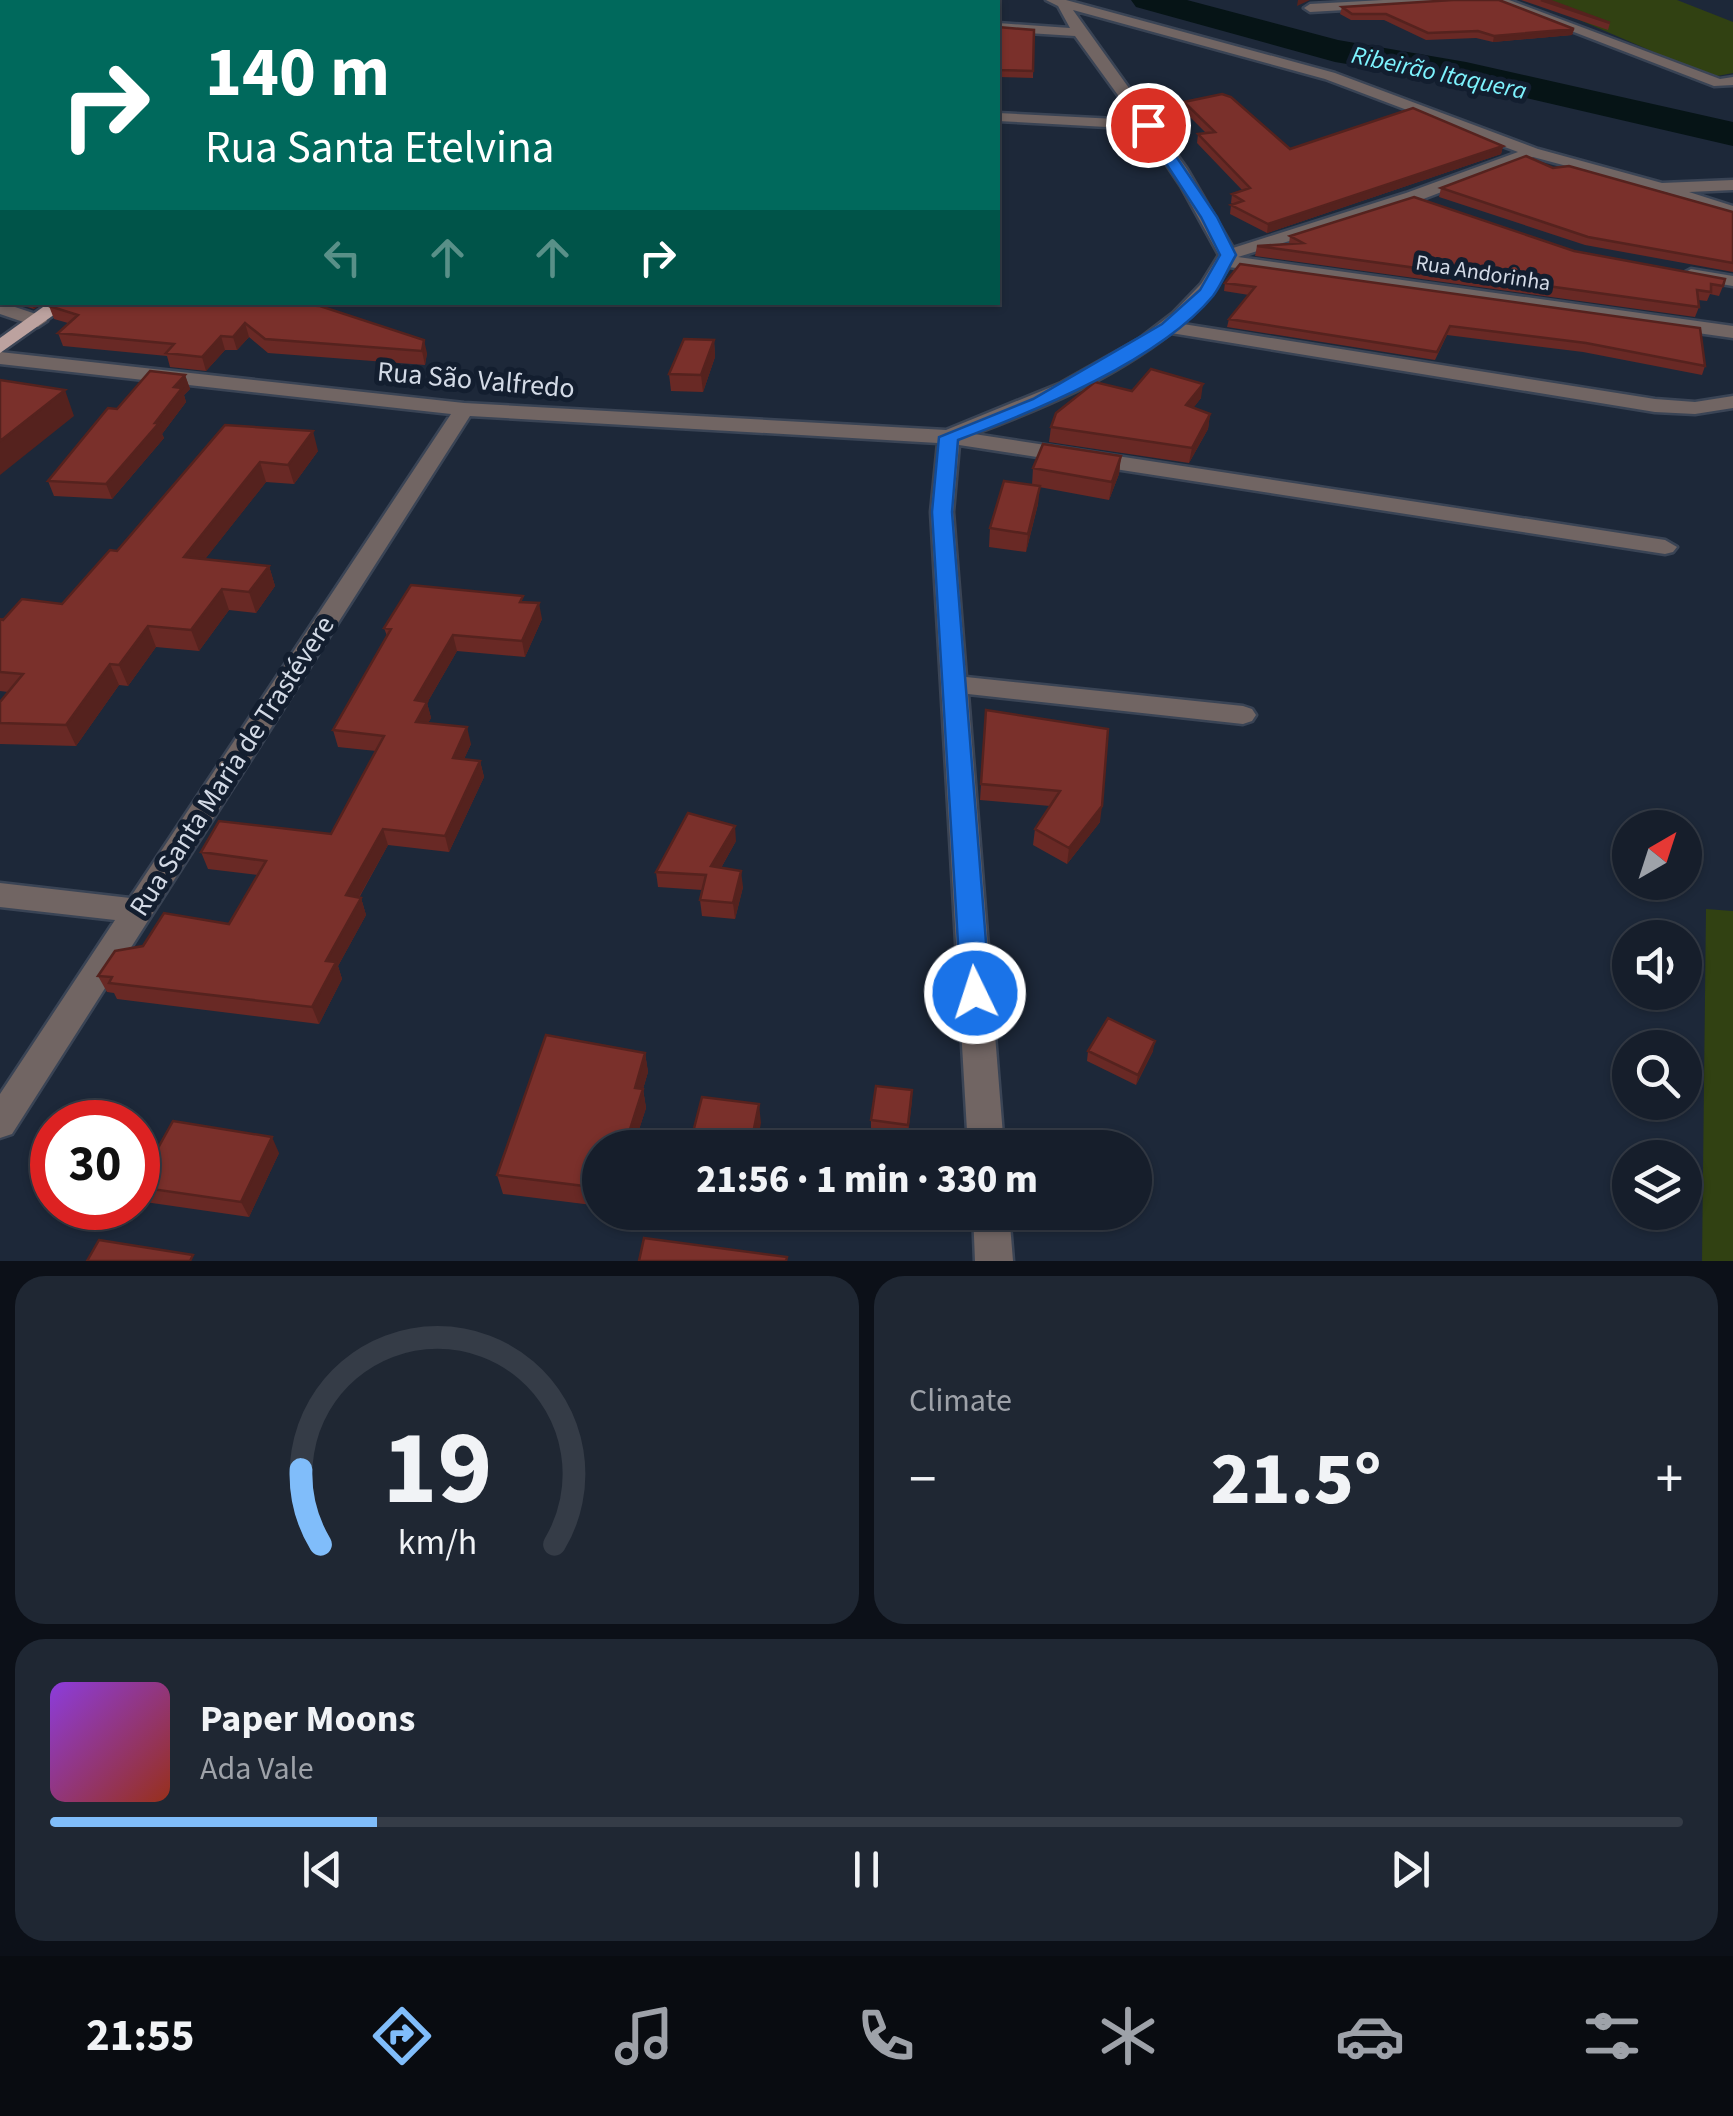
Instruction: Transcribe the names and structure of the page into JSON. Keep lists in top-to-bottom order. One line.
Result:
{"streets":{"street":["Rua Andorinha","Rua São Valfredo","Rua Santa Maria de Trastévere"]},"crossings":[["Rua São Valfredo","Rua Santa Maria de Trastévere"]],"water":["Ribeirão Itaquera"],"north":"top right","page":{"turn":["140 m","Rua Santa Etelvina"],"limit":"30","trip":"21:56 · 1 min · 330 m","tile":"Climate","heat":["−","21.5°","+"],"song":["Paper Moons","Ada Vale"],"tabs":"21:55","gauge":["19","km/h"]}}
